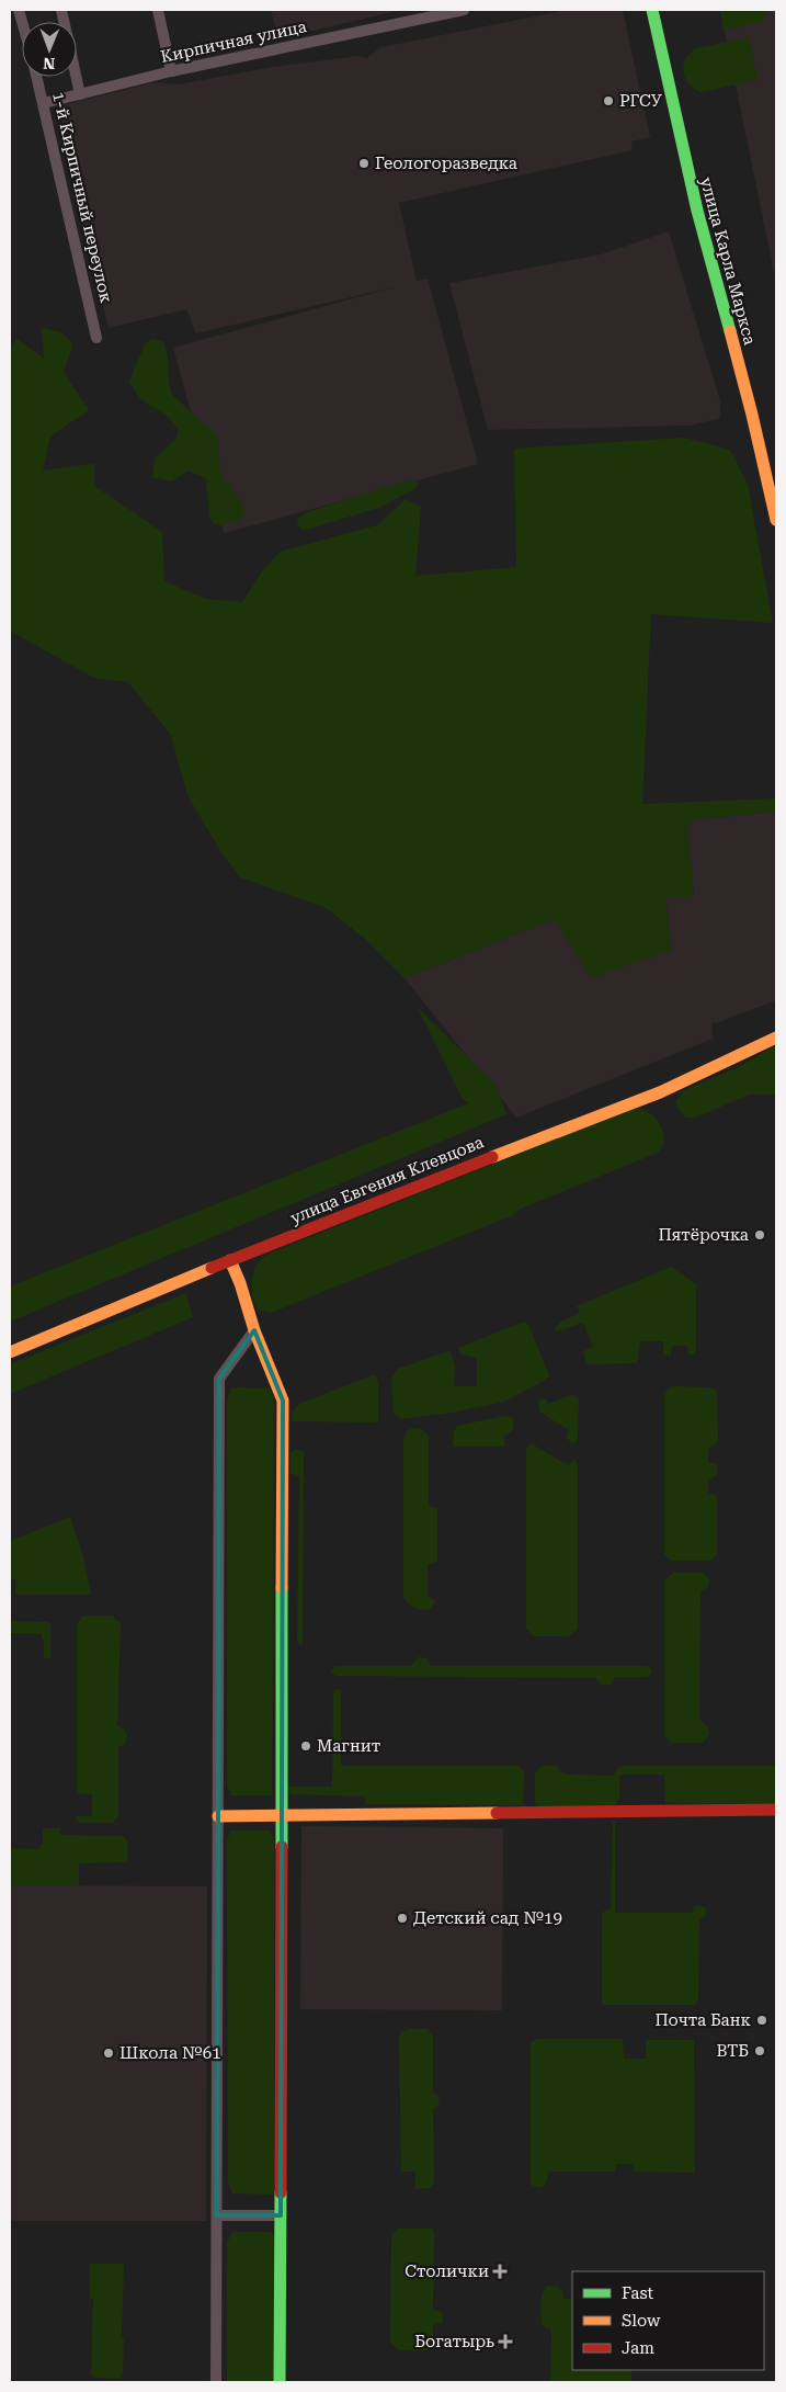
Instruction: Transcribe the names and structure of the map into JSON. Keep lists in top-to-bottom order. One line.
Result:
{"streets":{"street":["Кирпичная улица","1-й Кирпичный переулок","улица Карла Маркса","улица Евгения Клевцова"]},"crossings":[["Кирпичная улица","1-й Кирпичный переулок"]],"places":{"other":["РГСУ","Геологоразведка","Пятёрочка","Магнит","Детский сад №19","Почта Банк","ВТБ","Школа №61"],"health":["Столички","Богатырь"]},"legend":["Fast","Slow","Jam"],"north":"bottom"}
